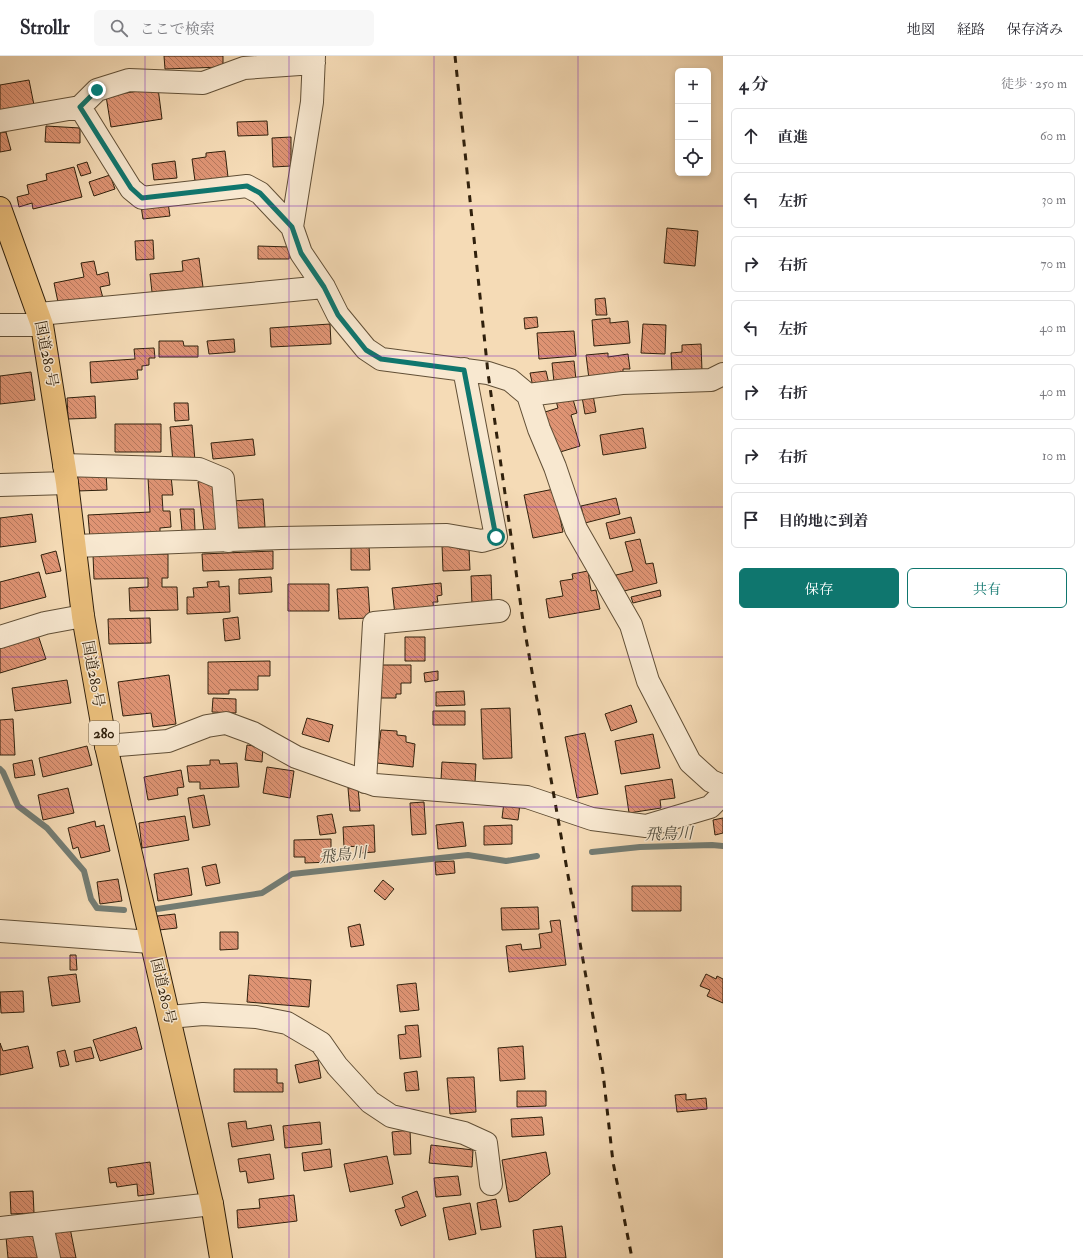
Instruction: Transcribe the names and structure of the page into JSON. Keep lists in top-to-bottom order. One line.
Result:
{"streets":{"highway":["国道280号","280"]},"water":["飛鳥川"],"page":{"header":"Strollr","search":"ここで検索","nav":["地図","経路","保存済み"],"heading":["4 分","徒歩 · 250 m"],"map_buttons":["+","−"],"list":[["直進","60 m"],["左折","30 m"],["右折","70 m"],["左折","40 m"],["右折","40 m"],["右折","10 m"],"目的地に到着"],"buttons":["保存","共有"]}}
